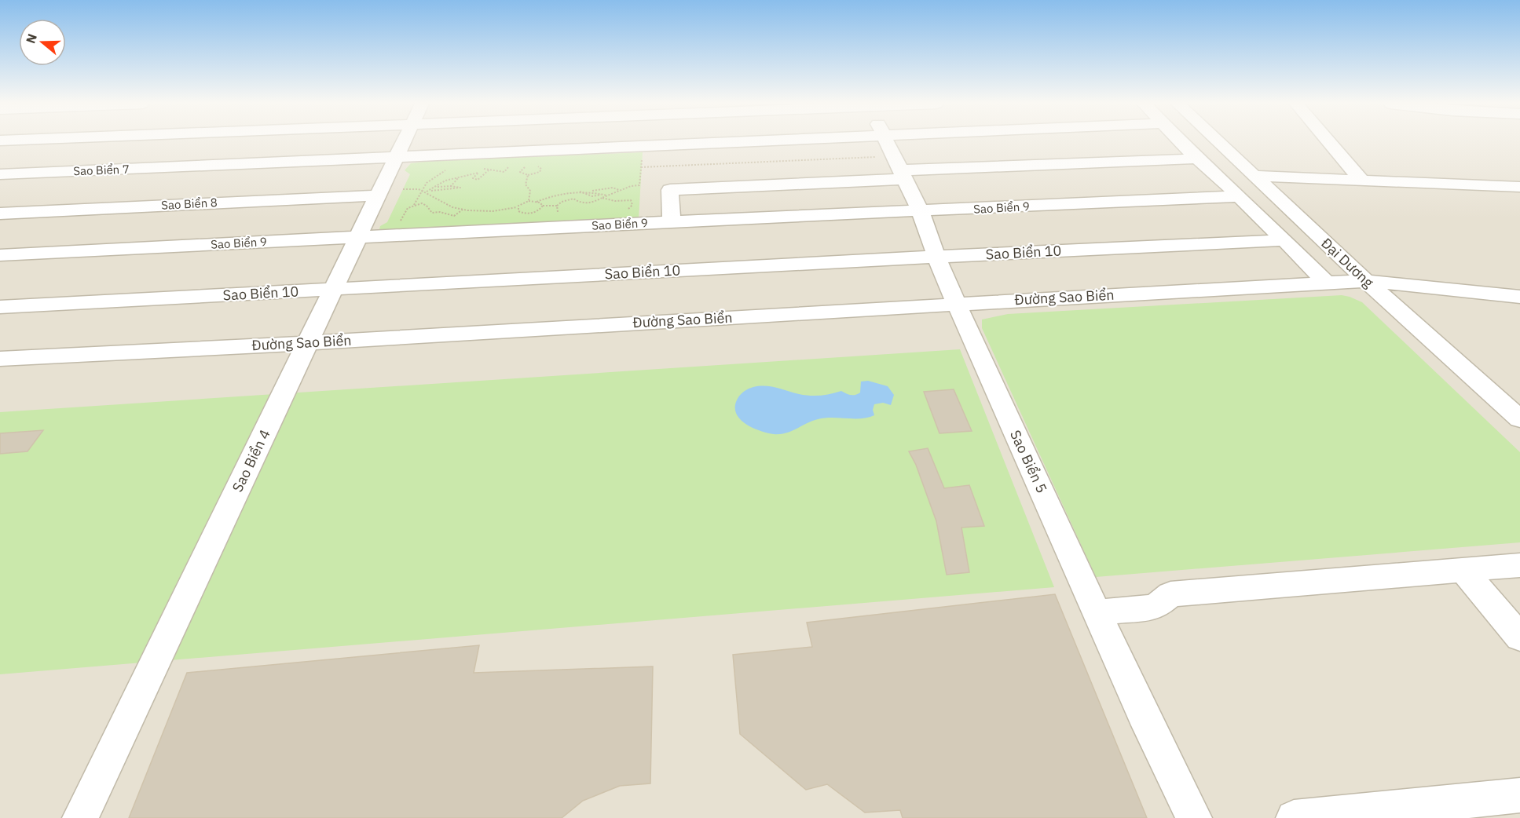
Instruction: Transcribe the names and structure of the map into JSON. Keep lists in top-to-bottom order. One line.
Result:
{"streets":{"street":["Sao Biển 7","Sao Biển 8","Sao Biển 9","Sao Biển 10","Đại Dương","Đường Sao Biển","Sao Biển 4","Sao Biển 5"]},"crossings":[["Sao Biển 7","Sao Biển 4"],["Sao Biển 8","Sao Biển 4"],["Sao Biển 9","Sao Biển 4"],["Sao Biển 9","Sao Biển 5"],["Sao Biển 10","Sao Biển 4"],["Sao Biển 10","Sao Biển 5"],["Đại Dương","Đường Sao Biển"],["Đường Sao Biển","Sao Biển 4"],["Đường Sao Biển","Sao Biển 5"]],"north":"left"}
